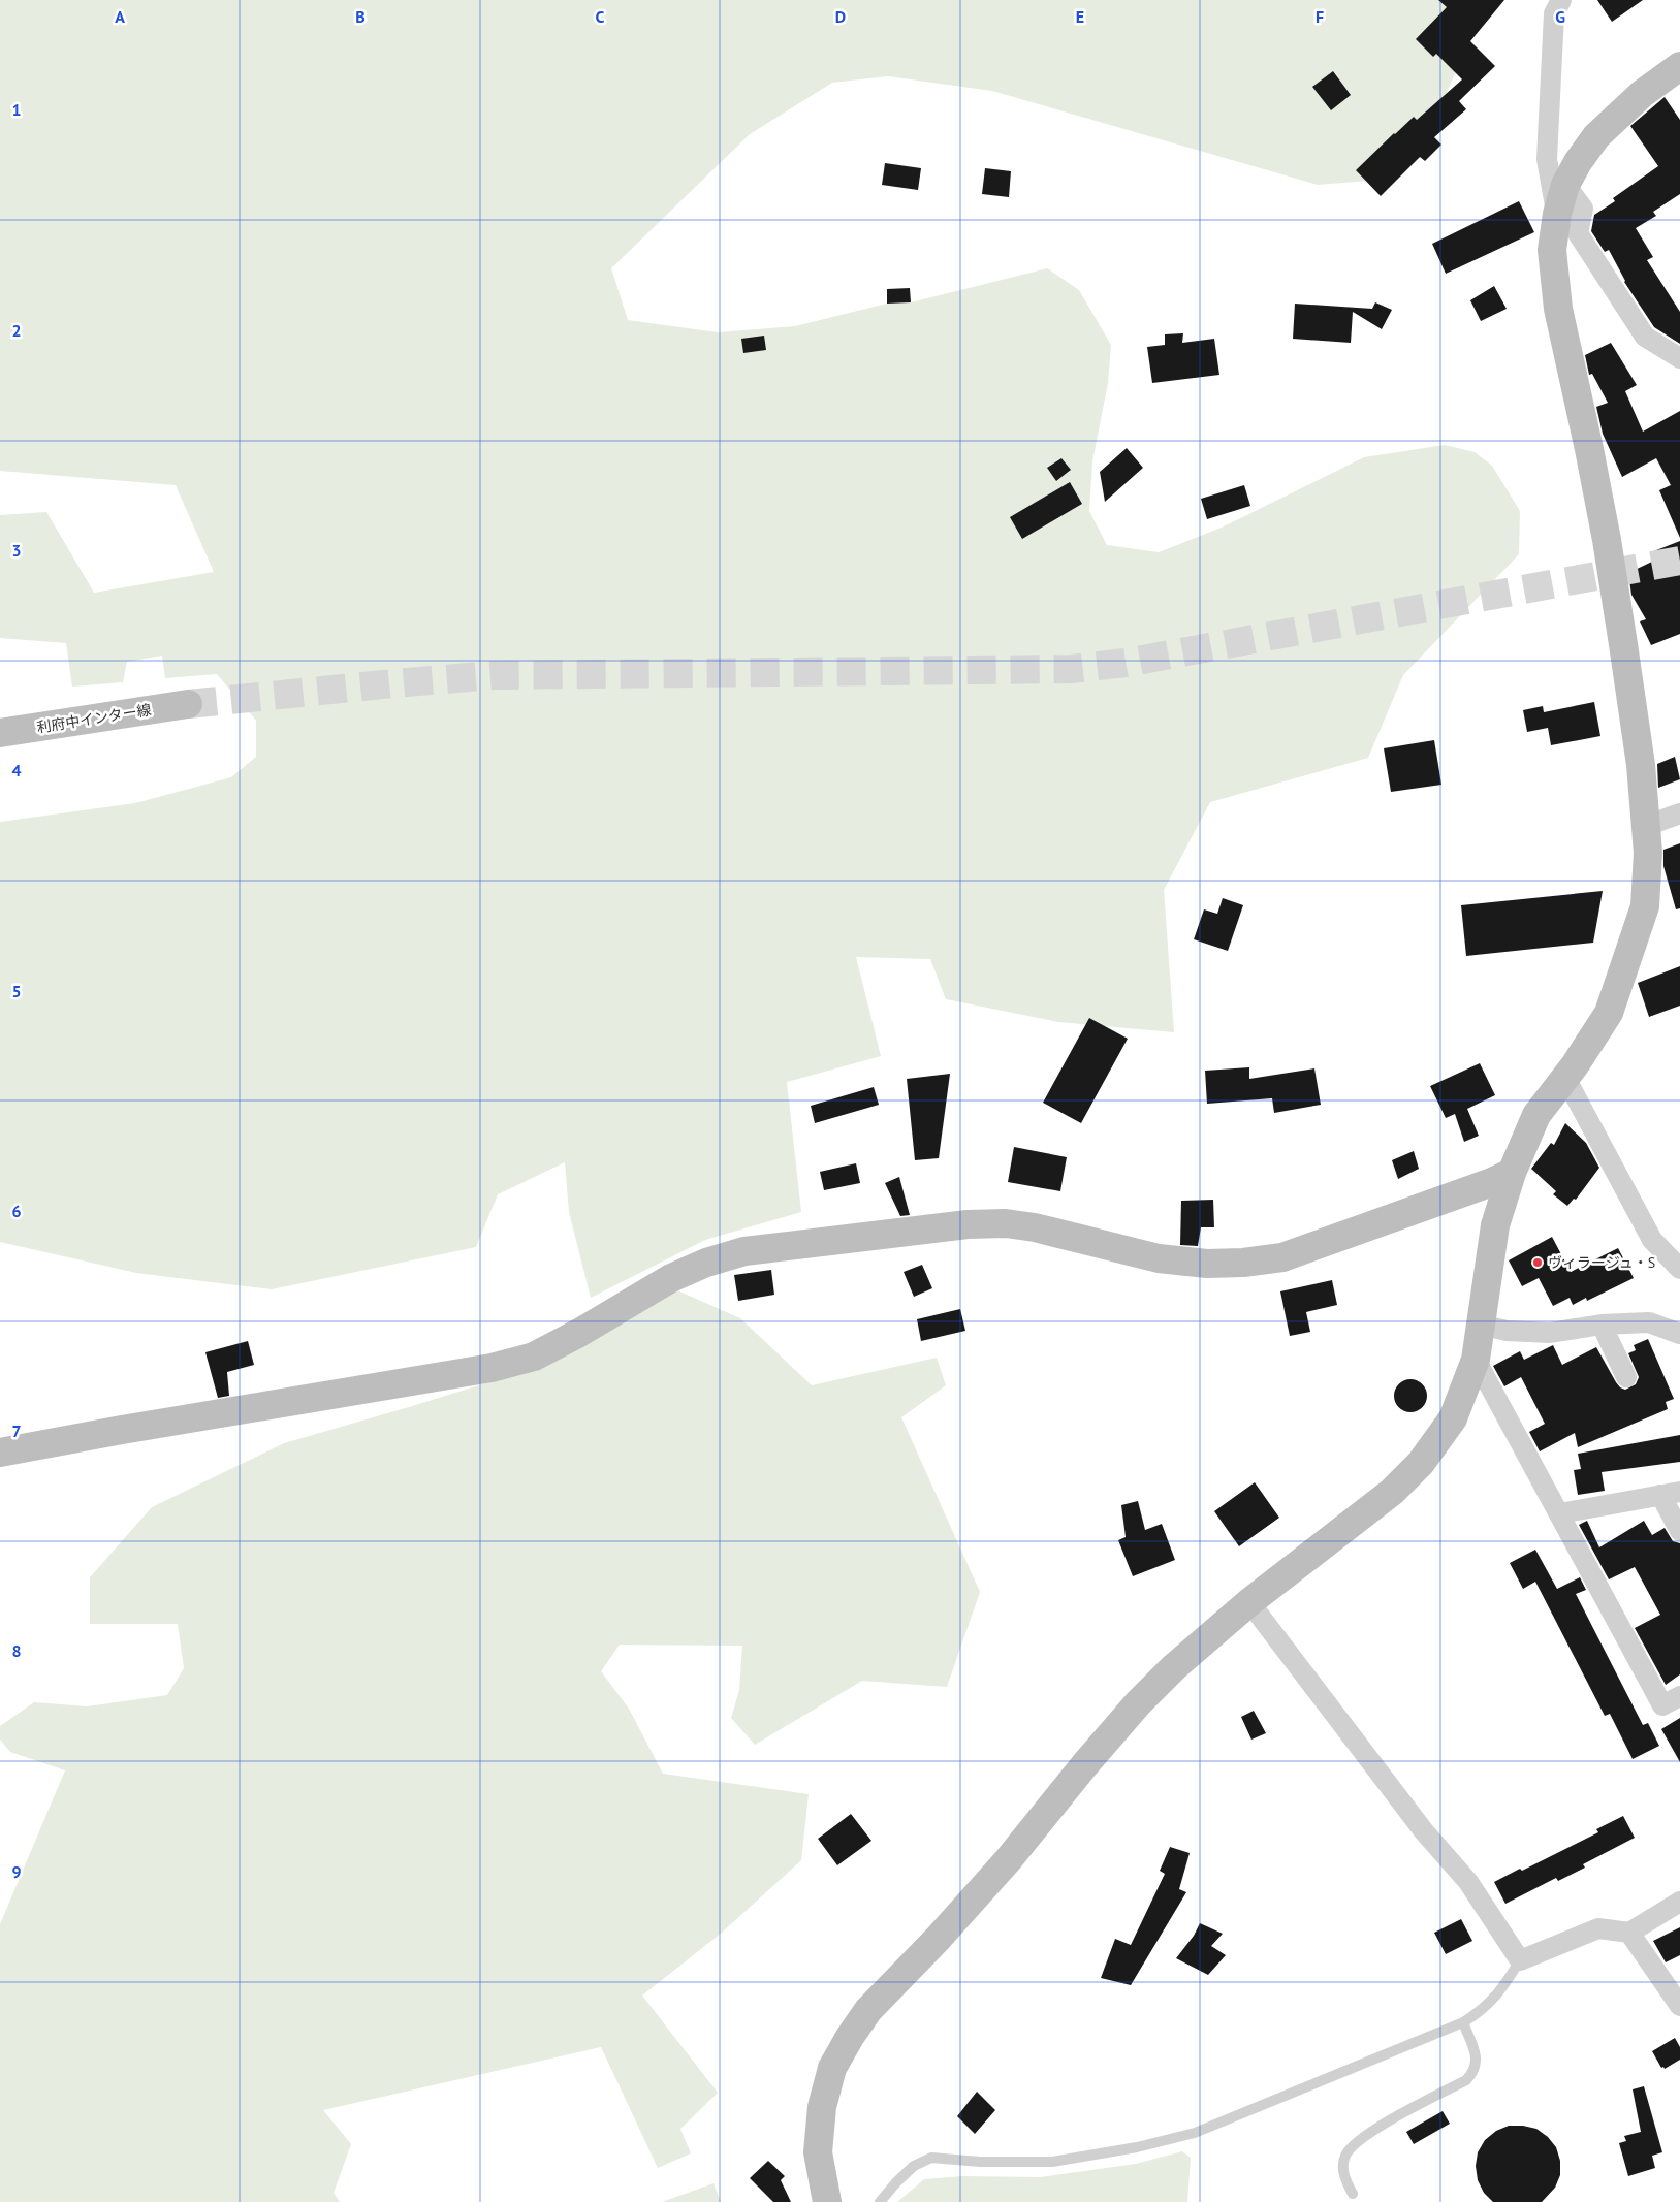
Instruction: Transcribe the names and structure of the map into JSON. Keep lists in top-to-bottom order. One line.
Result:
{"streets":{"street":["利府中インター線"]},"places":["ヴィラージュ・S"],"grid":{"columns":["A","B","C","D","E","F","G"],"rows":["1","2","3","4","5","6","7","8","9"]}}
